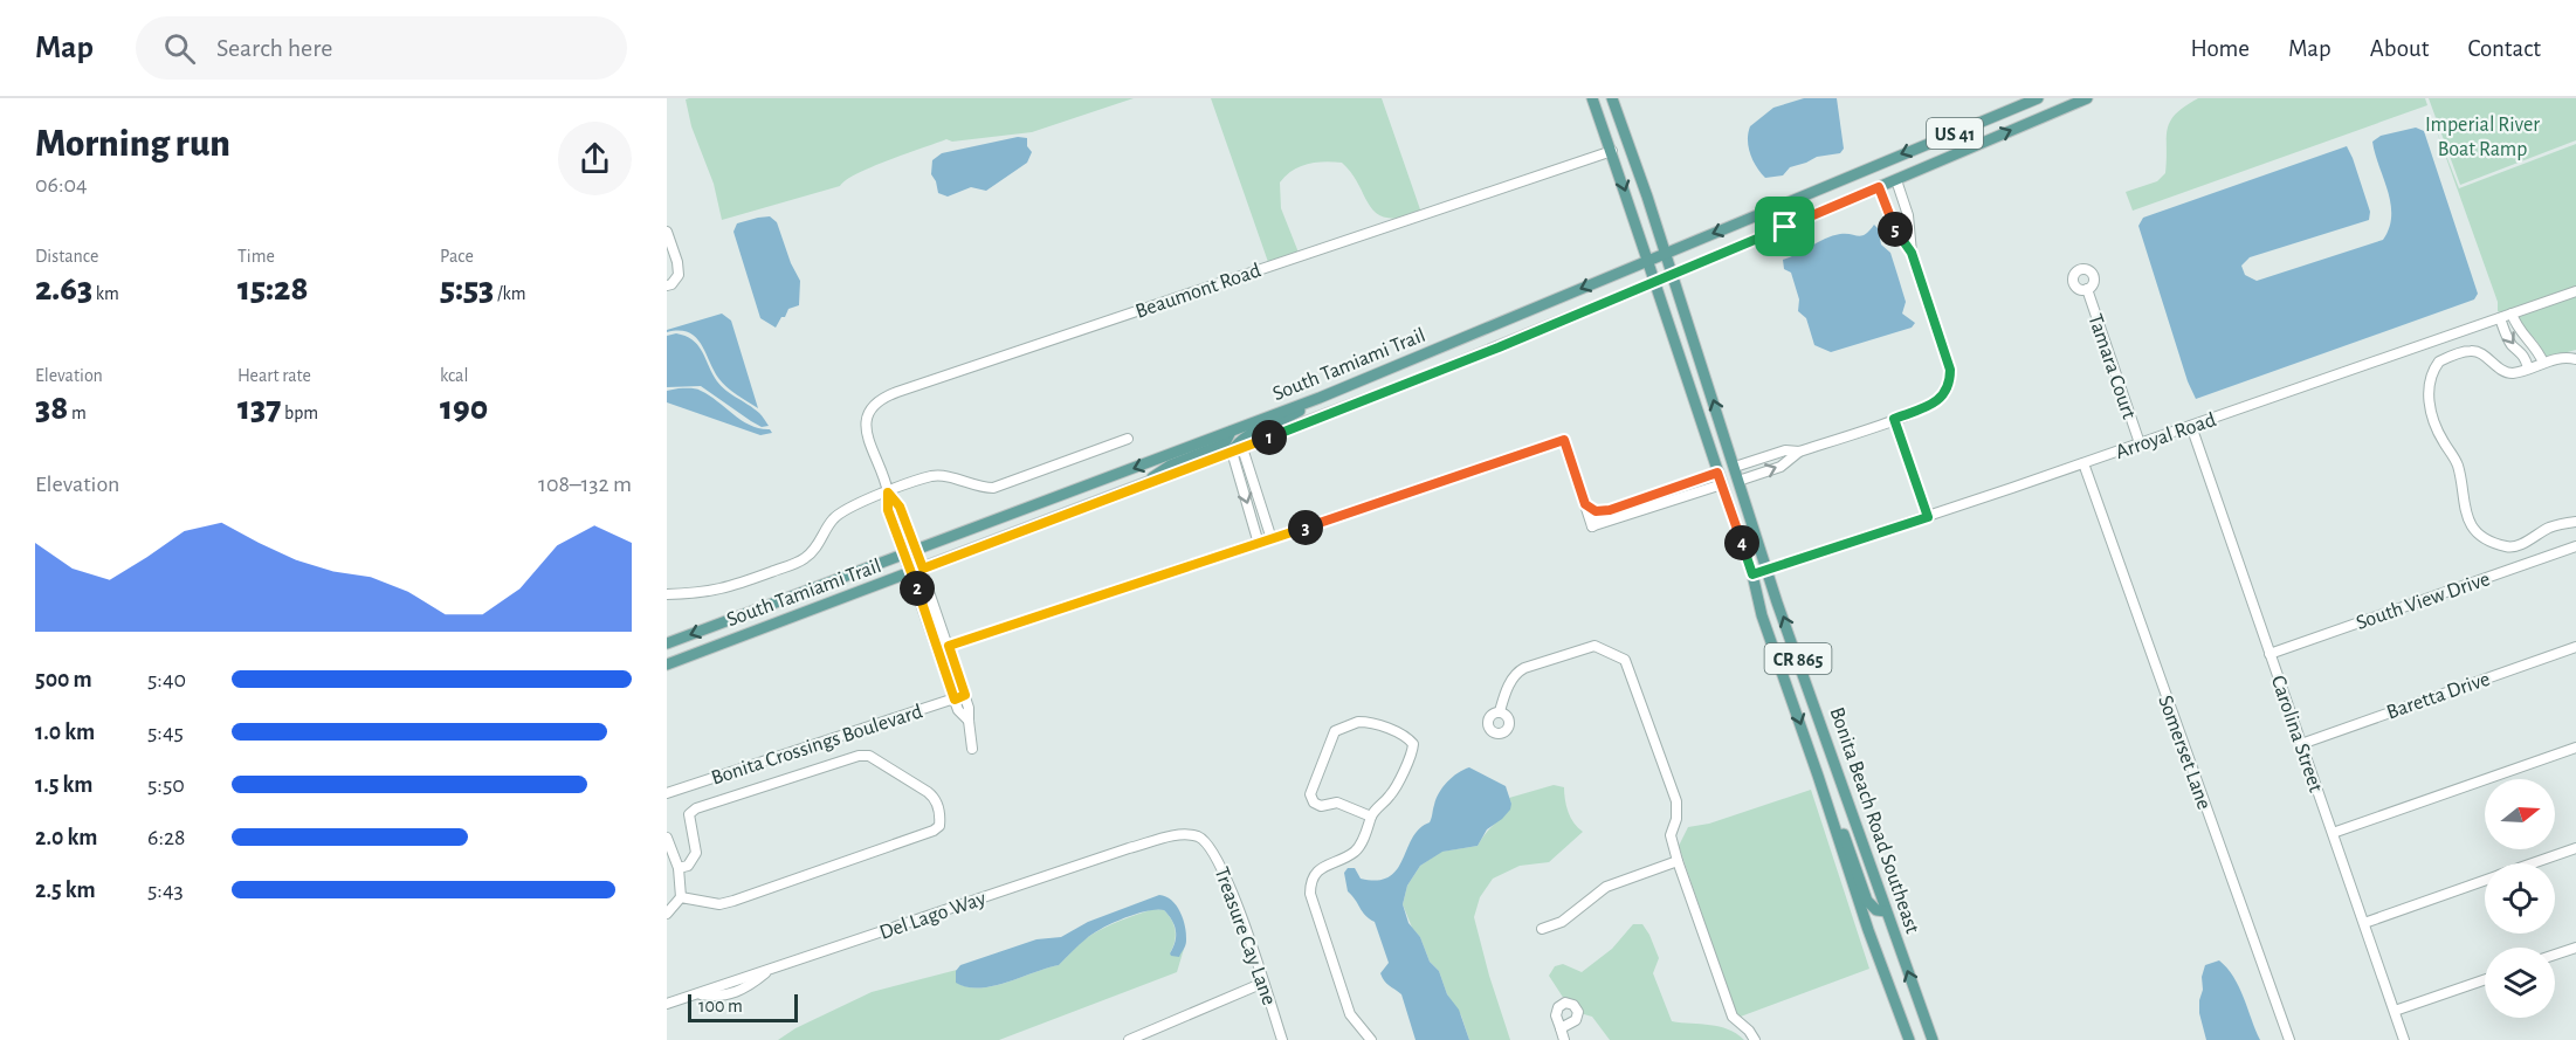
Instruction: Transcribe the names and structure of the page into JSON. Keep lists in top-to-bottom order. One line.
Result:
{"streets":{"main road":["US 41","South Tamiami Trail","CR 865","Bonita Beach Road Southeast"],"street":["Beaumont Road","Tamara Court","Arroyal Road","South View Drive","Baretta Drive","Carolina Street","Bonita Crossings Boulevard","Somerset Lane","Del Lago Way","Treasure Cay Lane"]},"crossings":[["Beaumont Road","South Tamiami Trail"],["Beaumont Road","CR 865"],["Beaumont Road","Bonita Crossings Boulevard"],["South Tamiami Trail","CR 865"],["South Tamiami Trail","Bonita Beach Road Southeast"],["Tamara Court","Arroyal Road"],["Arroyal Road","Carolina Street"],["Arroyal Road","Somerset Lane"],["Arroyal Road","Bonita Beach Road Southeast"],["South View Drive","Carolina Street"],["CR 865","Bonita Beach Road Southeast"],["Baretta Drive","Carolina Street"],["Del Lago Way","Treasure Cay Lane"]],"parks":["Imperial River Boat Ramp"],"scale_bar":"100 m","north":"right","page":{"header":"Map","search":"Search here","nav":["Home","Map","About","Contact"],"heading":["Morning run","06:04"],"pins":["5","1","3","4","2"],"stats":[["Distance","2.63 km"],["Time","15:28"],["Pace","5:53 /km"],["Elevation","38 m"],["Heart rate","137 bpm"],["kcal","190"]],"chart":["Elevation","108–132 m"],"list":[{"name":"500 m","note":"5:40"},{"name":"1.0 km","note":"5:45"},{"name":"1.5 km","note":"5:50"},{"name":"2.0 km","note":"6:28"},{"name":"2.5 km","note":"5:43"}],"scale":"100 m"}}
